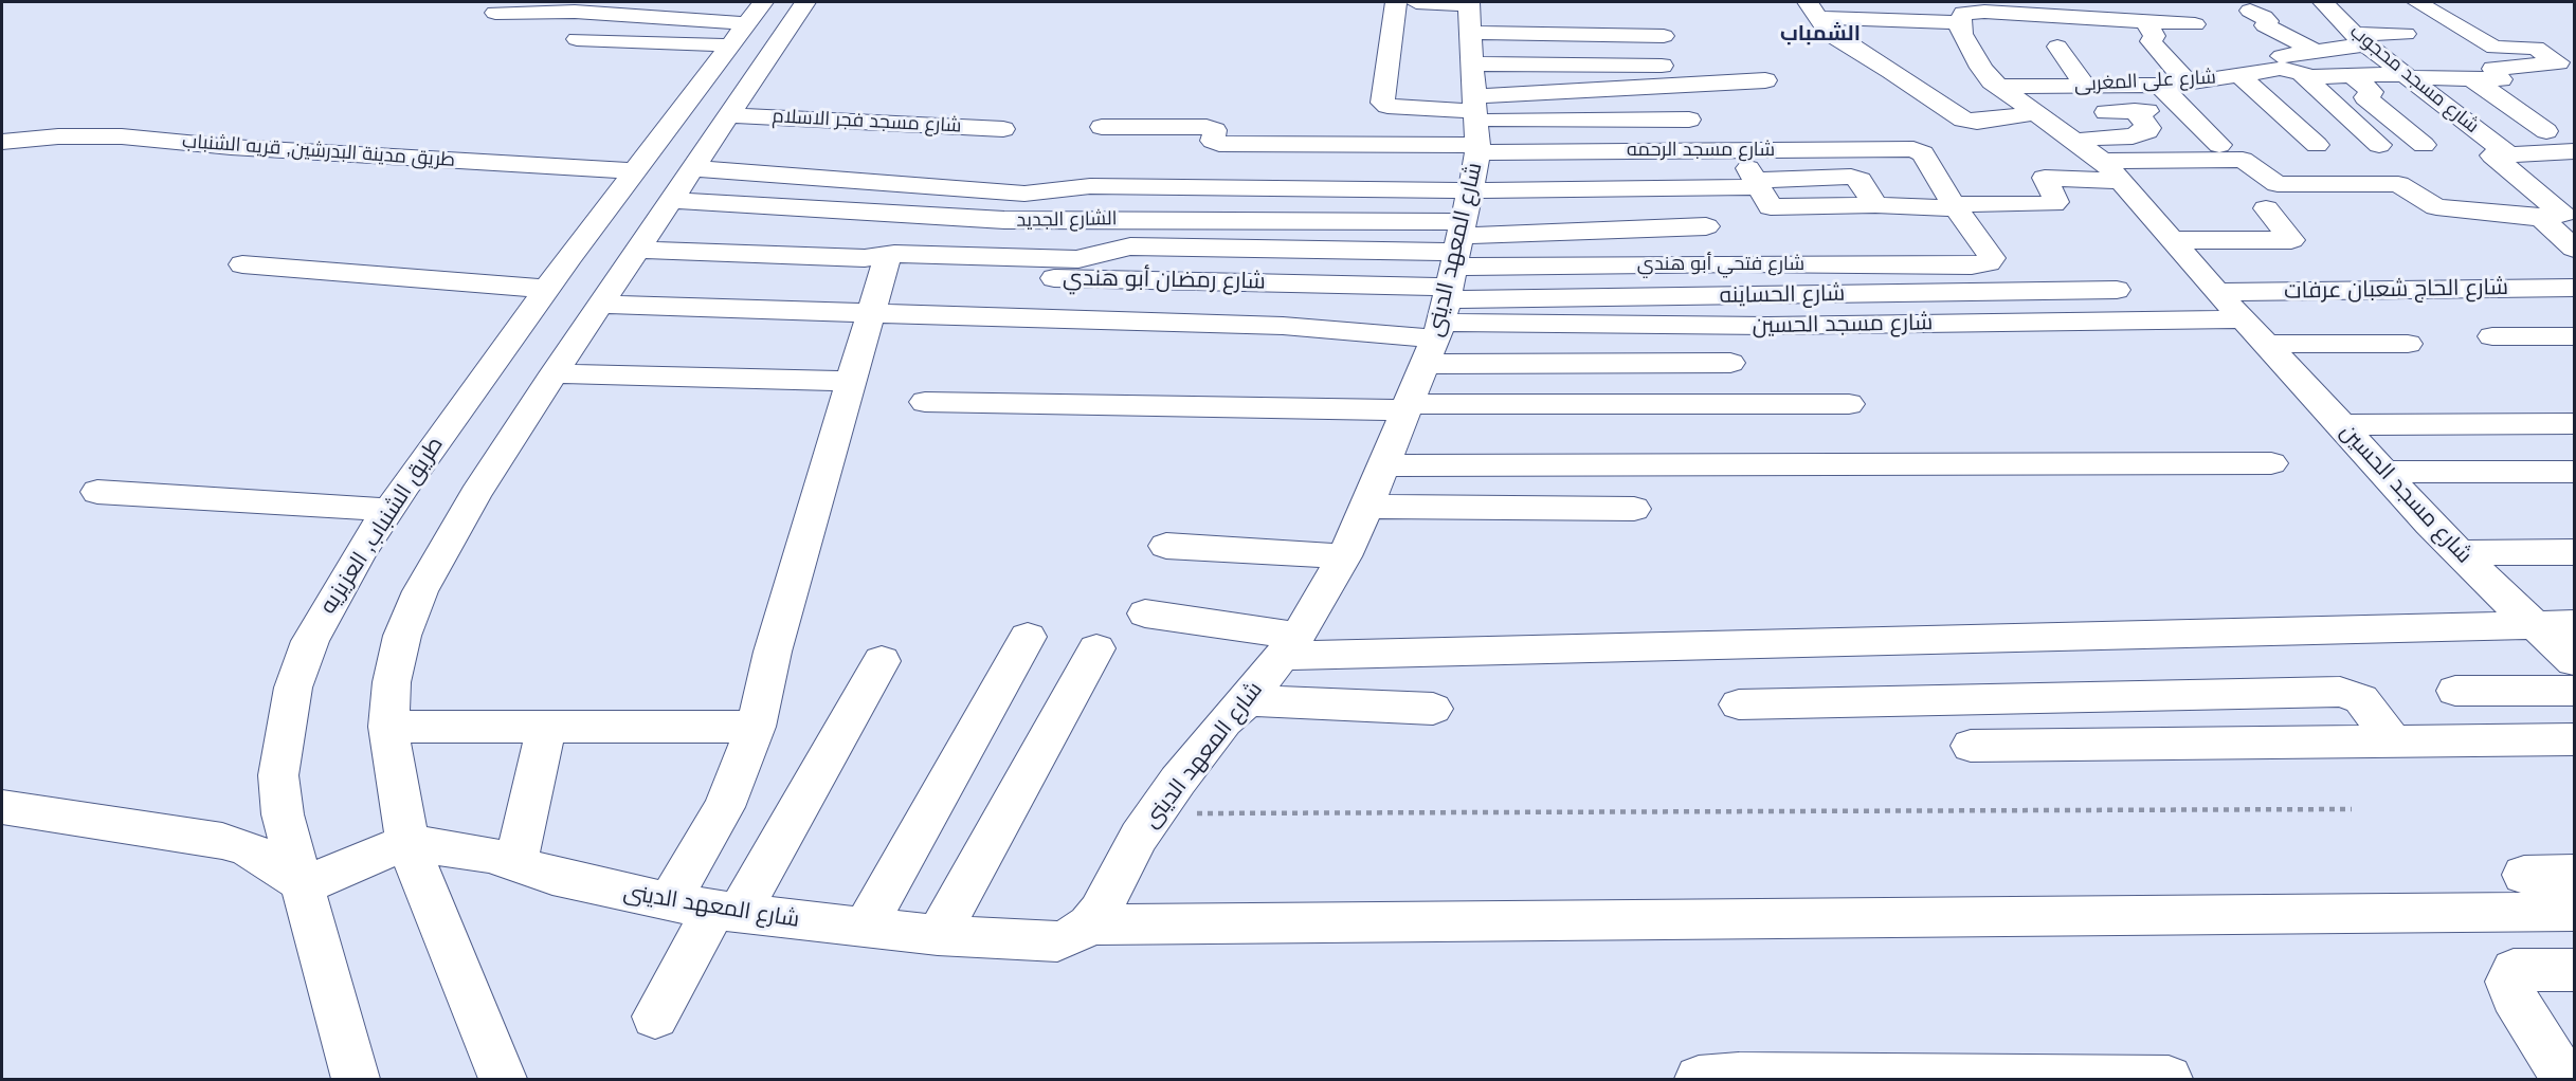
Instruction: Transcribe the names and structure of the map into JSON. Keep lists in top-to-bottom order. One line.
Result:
{"streets":{"street":["شارع مسجد محجوب","شارع على المغربى","شارع مسجد فجر الاسلام","شارع مسجد الرحمه","طريق مدينة البدرشين, قريه الشنباب","الشارع الجديد","شارع المعهد الدينى","شارع فتحي أبو هندي","شارع رمضان أبو هندي","شارع الحاج شعبان عرفات","شارع الحساينه","شارع مسجد الحسين","طريق الشنباب, العزيزيه"]},"crossings":[["شارع مسجد محجوب","شارع على المغربى"],["شارع على المغربى","شارع مسجد الحسين"],["شارع مسجد الرحمه","الشارع الجديد"],["شارع مسجد الرحمه","شارع المعهد الدينى"],["شارع مسجد الرحمه","شارع فتحي أبو هندي"],["شارع مسجد الرحمه","شارع رمضان أبو هندي"],["شارع مسجد الرحمه","شارع الحساينه"],["شارع مسجد الرحمه","شارع مسجد الحسين"],["طريق مدينة البدرشين, قريه الشنباب","طريق الشنباب, العزيزيه"],["الشارع الجديد","شارع المعهد الدينى"],["الشارع الجديد","شارع فتحي أبو هندي"],["الشارع الجديد","شارع رمضان أبو هندي"],["الشارع الجديد","شارع الحساينه"],["الشارع الجديد","شارع مسجد الحسين"],["شارع المعهد الدينى","شارع فتحي أبو هندي"],["شارع المعهد الدينى","شارع رمضان أبو هندي"],["شارع المعهد الدينى","شارع الحساينه"],["شارع المعهد الدينى","شارع مسجد الحسين"],["شارع فتحي أبو هندي","شارع رمضان أبو هندي"],["شارع فتحي أبو هندي","شارع الحساينه"],["شارع فتحي أبو هندي","شارع مسجد الحسين"],["شارع رمضان أبو هندي","شارع الحساينه"],["شارع رمضان أبو هندي","شارع مسجد الحسين"],["شارع الحاج شعبان عرفات","شارع مسجد الحسين"],["شارع الحساينه","شارع مسجد الحسين"]],"districts":["الشمباب"]}
